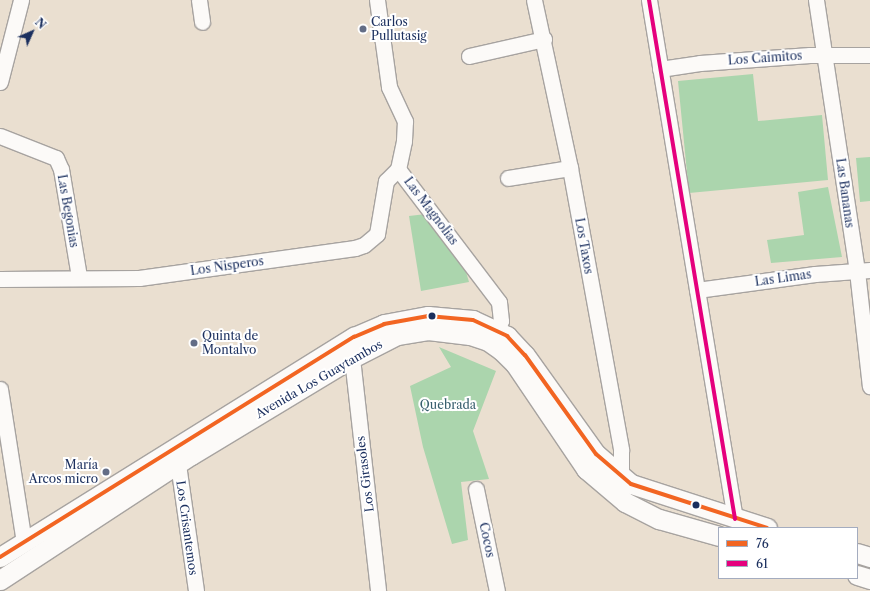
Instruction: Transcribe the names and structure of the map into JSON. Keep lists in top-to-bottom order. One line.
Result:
{"streets":{"main road":["Avenida Los Guaytambos"],"street":["Los Caimitos","Las Bananas","Las Begonias","Las Magnolias","Los Taxos","Los Nisperos","Las Limas","Los Girasoles","Los Crisantemos","Cocos"]},"crossings":[["Los Caimitos","Las Bananas"],["Las Bananas","Las Limas"],["Las Begonias","Los Nisperos"],["Las Magnolias","Los Nisperos"],["Las Magnolias","Avenida Los Guaytambos"],["Los Taxos","Avenida Los Guaytambos"],["Avenida Los Guaytambos","Los Girasoles"],["Avenida Los Guaytambos","Los Crisantemos"]],"parks":["Quebrada"],"places":["Carlos Pullutasig","Quinta de Montalvo","María Arcos micro"],"lines":["transit line 61","transit line 76"],"legend":["76","61"],"north":"top right"}
